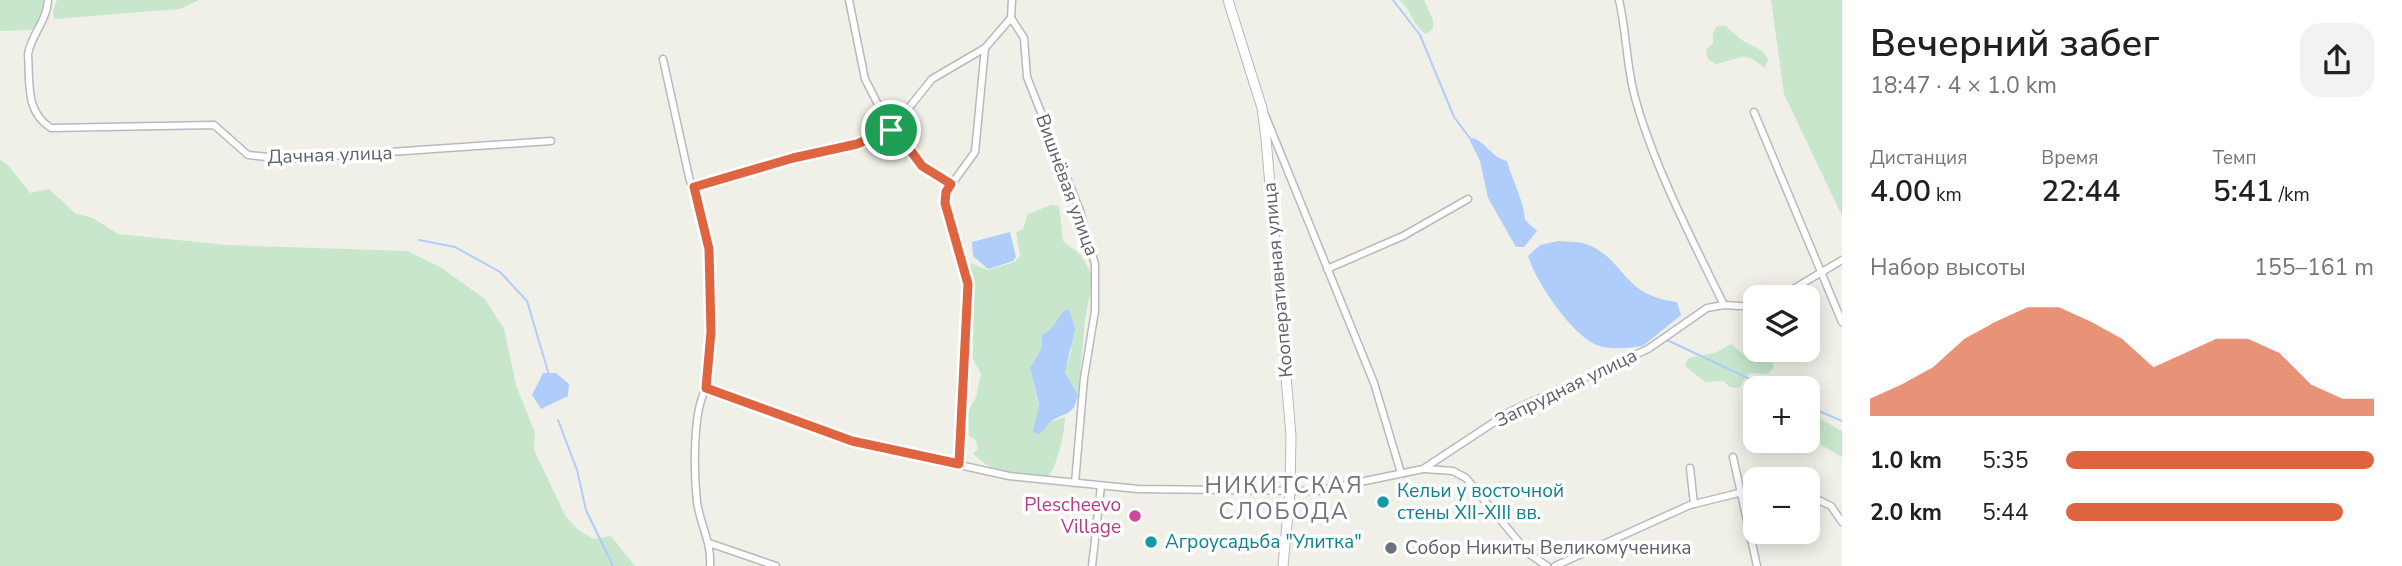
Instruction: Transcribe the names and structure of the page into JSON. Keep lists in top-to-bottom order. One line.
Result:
{"streets":{"street":["Дачная улица","Вишнёвая улица","Кооперативная улица","Запрудная улица"]},"crossings":[["Вишнёвая улица","Запрудная улица"],["Кооперативная улица","Запрудная улица"]],"districts":["НИКИТСКАЯ СЛОБОДА"],"places":["Кельи у восточной стены XII-XIII вв.","Plescheevo Village","Агроусадьба \"Улитка\"","Собор Никиты Великомученика"],"page":{"heading":["Вечерний забег","18:47 · 4 × 1.0 km"],"stats":[["Дистанция","4.00 km"],["Время","22:44"],["Темп","5:41 /km"]],"chart":["Набор высоты","155–161 m"],"map_buttons":["+","−"],"list":[{"name":"1.0 km","note":"5:35"},{"name":"2.0 km","note":"5:44"}]}}
